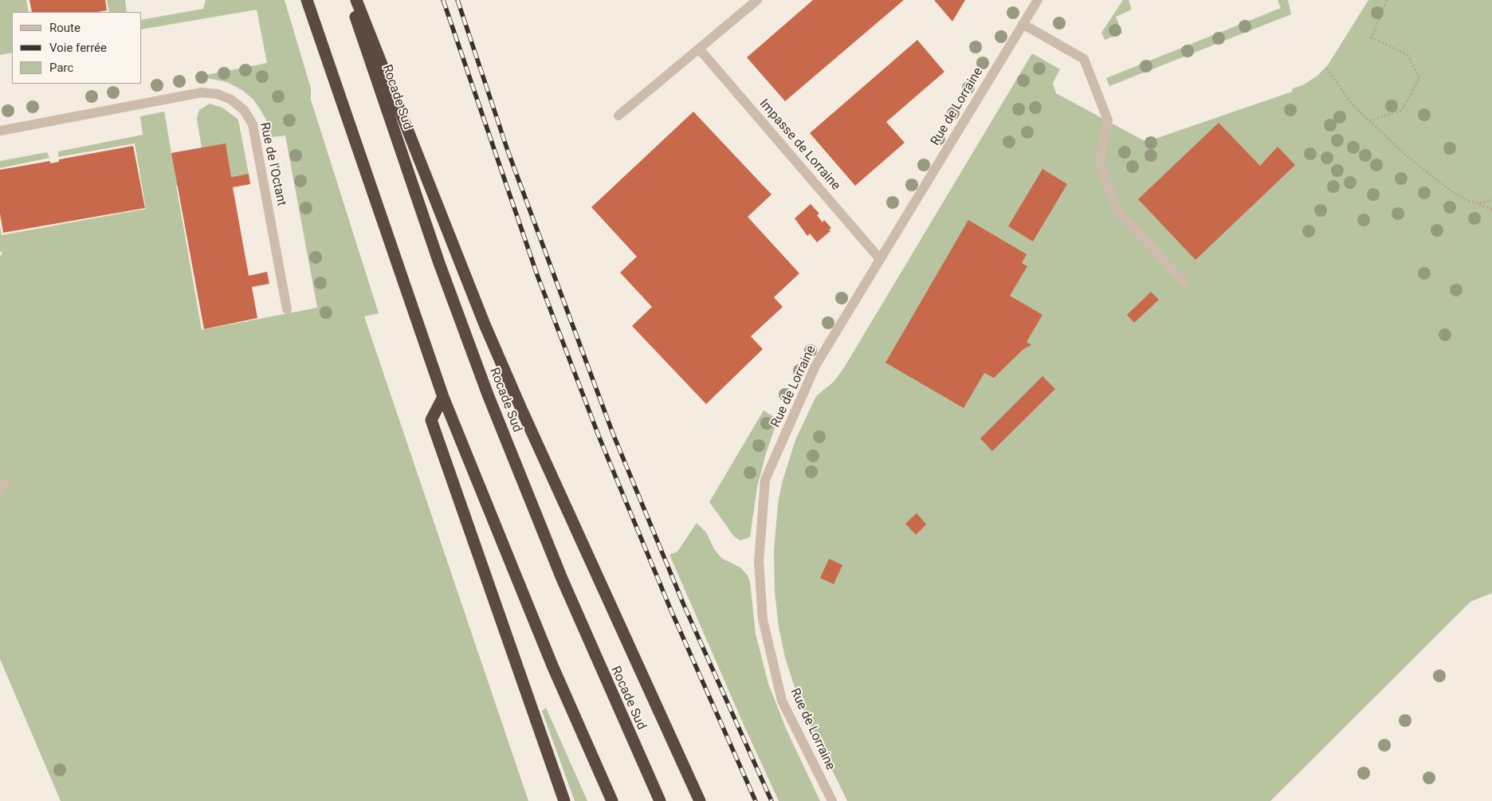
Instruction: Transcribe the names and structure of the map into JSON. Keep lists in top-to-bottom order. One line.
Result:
{"streets":{"highway":["Rocade Sud"],"street":["Rue de Lorraine","Impasse de Lorraine","Rue de l'Octant"]},"crossings":[["Rue de Lorraine","Impasse de Lorraine"]],"legend":["Route","Voie ferrée","Parc"]}
